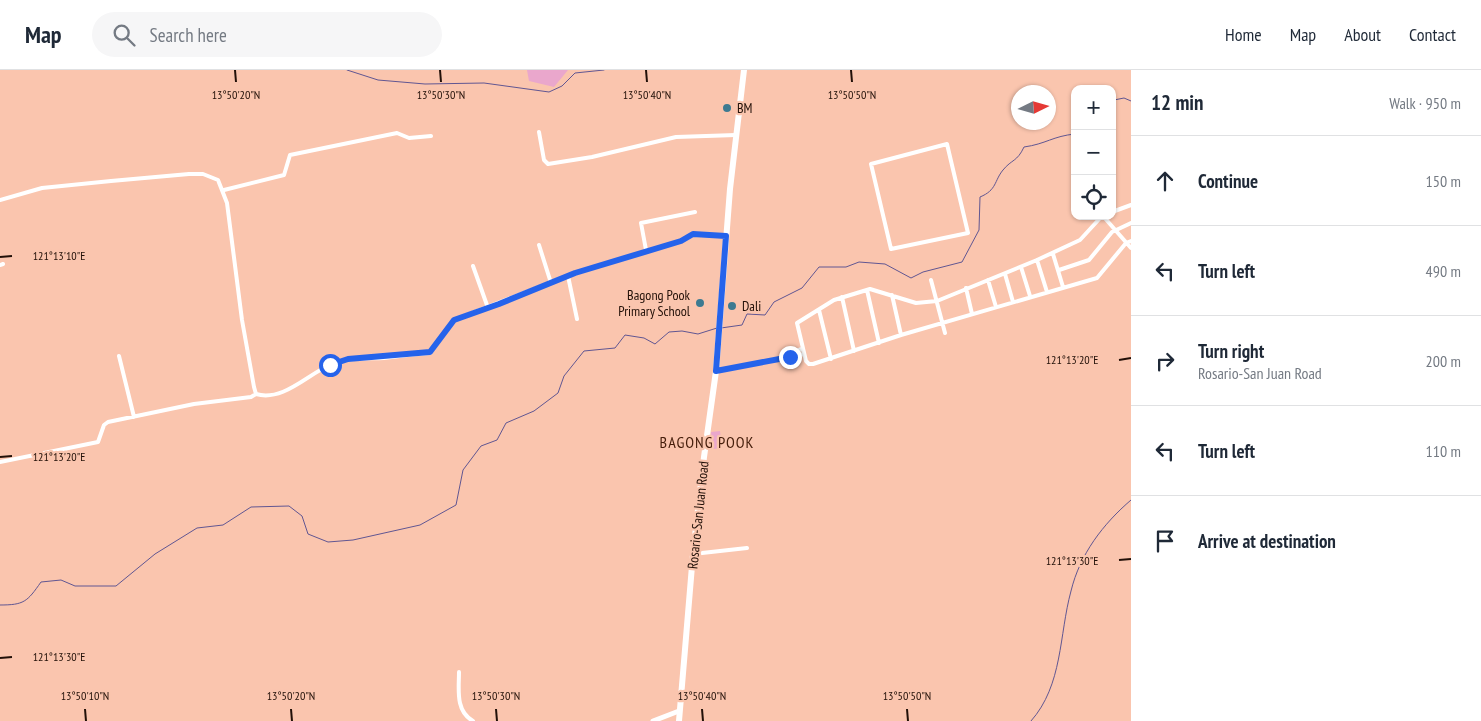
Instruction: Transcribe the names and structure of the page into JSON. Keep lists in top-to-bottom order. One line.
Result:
{"streets":{"main road":["Rosario-San Juan Road"]},"districts":["BAGONG POOK"],"places":["BM","Bagong Pook Primary School","Dali"],"north":"right","page":{"header":"Map","search":"Search here","nav":["Home","Map","About","Contact"],"heading":["12 min","Walk · 950 m"],"map_buttons":["+","−"],"list":[["Continue","150 m"],["Turn left","490 m"],["Turn right","Rosario-San Juan Road","200 m"],["Turn left","110 m"],"Arrive at destination"]},"coordinates":["13°50'20\"N","13°50'30\"N","13°50'40\"N","13°50'50\"N","121°13'10\"E","121°13'20\"E","121°13'30\"E","13°50'10\"N"]}
